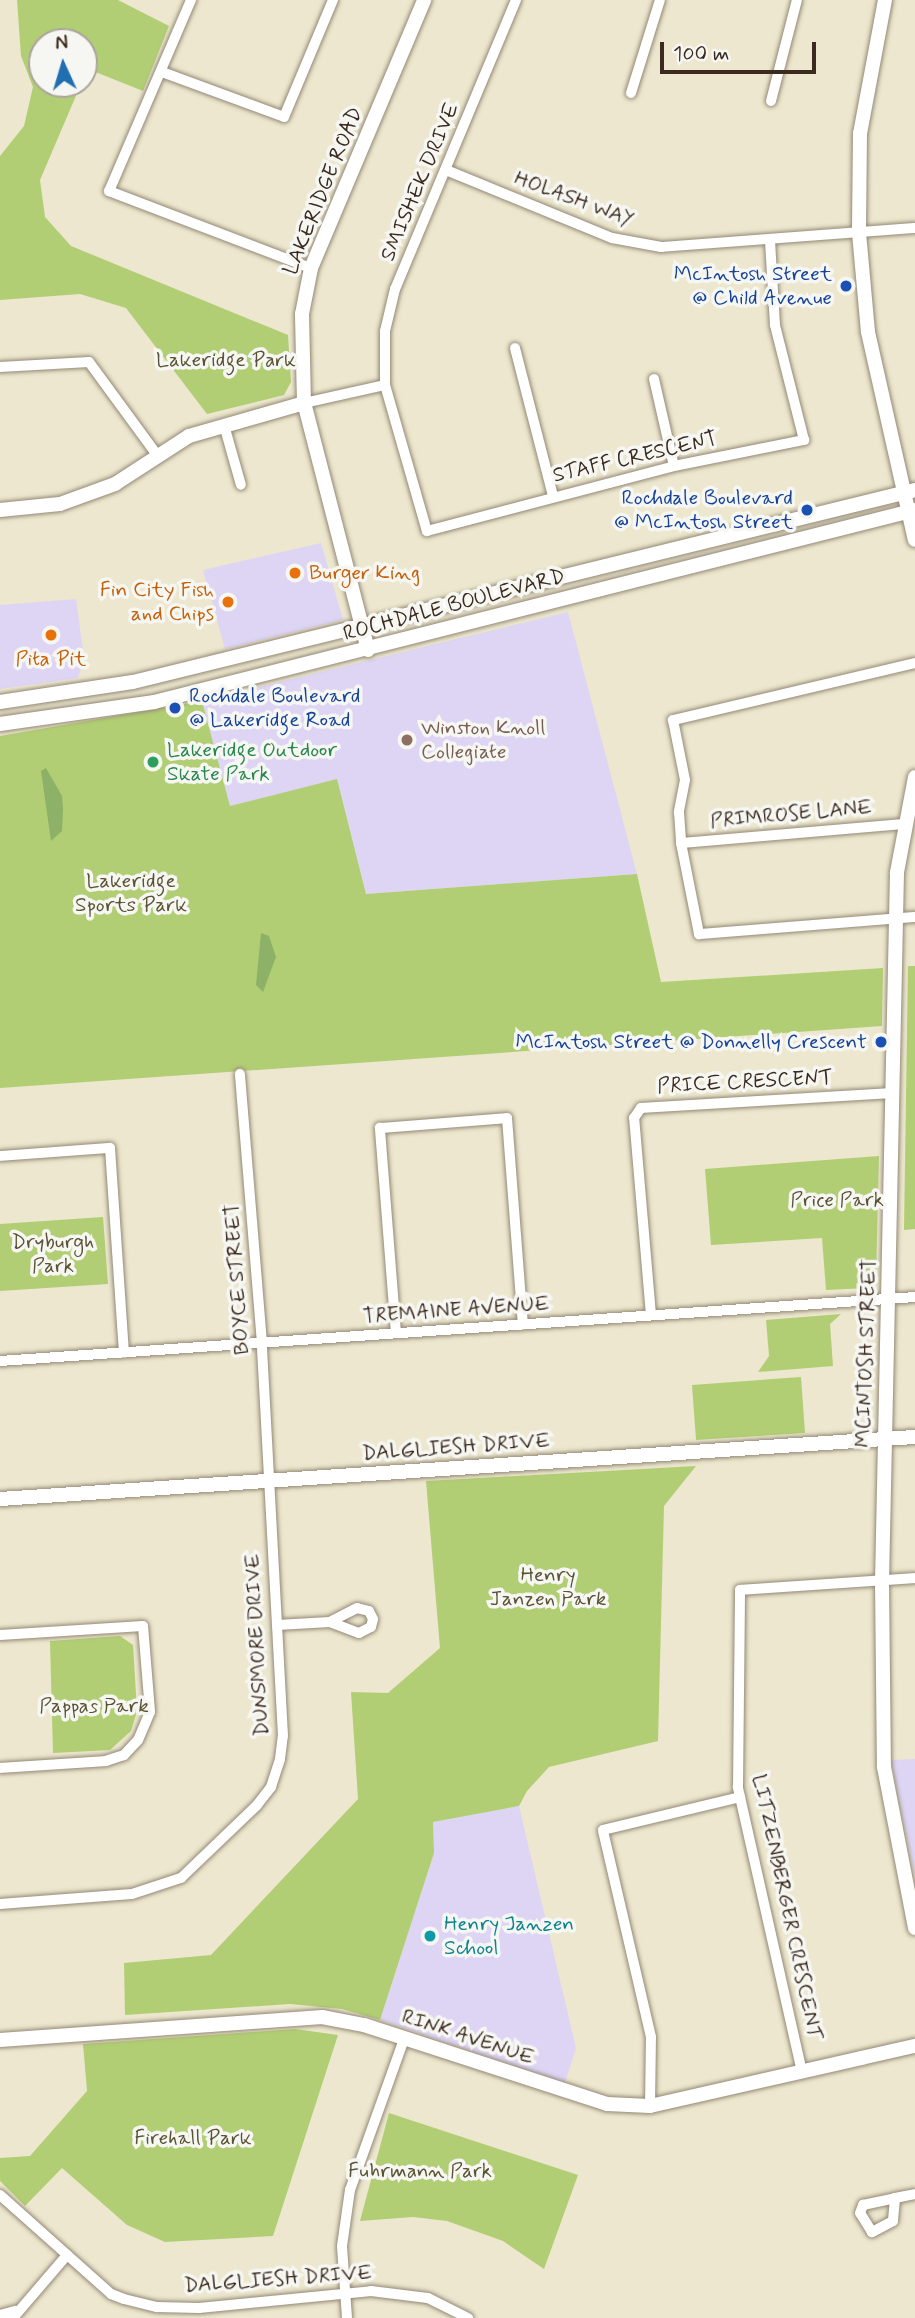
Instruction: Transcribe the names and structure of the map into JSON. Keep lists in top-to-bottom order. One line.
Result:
{"streets":{"street":["SMISHEK DRIVE","LAKERIDGE ROAD","HOLASH WAY","STAFF CRESCENT","ROCHDALE BOULEVARD","PRIMROSE LANE","PRICE CRESCENT","BOYCE STREET","TREMAINE AVENUE","MCINTOSH STREET","DALGLIESH DRIVE","DUNSMORE DRIVE","LITZENBERGER CRESCENT","RINK AVENUE"]},"crossings":[["SMISHEK DRIVE","HOLASH WAY"],["SMISHEK DRIVE","STAFF CRESCENT"],["LAKERIDGE ROAD","ROCHDALE BOULEVARD"],["HOLASH WAY","STAFF CRESCENT"],["PRIMROSE LANE","MCINTOSH STREET"],["PRICE CRESCENT","TREMAINE AVENUE"],["PRICE CRESCENT","MCINTOSH STREET"],["BOYCE STREET","TREMAINE AVENUE"],["BOYCE STREET","DALGLIESH DRIVE"],["BOYCE STREET","DUNSMORE DRIVE"],["TREMAINE AVENUE","MCINTOSH STREET"],["MCINTOSH STREET","DALGLIESH DRIVE"],["MCINTOSH STREET","LITZENBERGER CRESCENT"],["DALGLIESH DRIVE","DUNSMORE DRIVE"],["LITZENBERGER CRESCENT","RINK AVENUE"]],"parks":["Lakeridge Park","Lakeridge Sports Park","Price Park","Dryburgh Park","Henry Janzen Park","Pappas Park","Firehall Park","Fuhrmann Park"],"places":["McIntosh Street @ Child Avenue","Rochdale Boulevard @ McIntosh Street","Burger King","Fin City Fish and Chips","Pita Pit","Rochdale Boulevard @ Lakeridge Road","Winston Knoll Collegiate","Lakeridge Outdoor Skate Park","McIntosh Street @ Donnelly Crescent","Henry Janzen School"],"scale_bar":"100 m","north":"top"}
